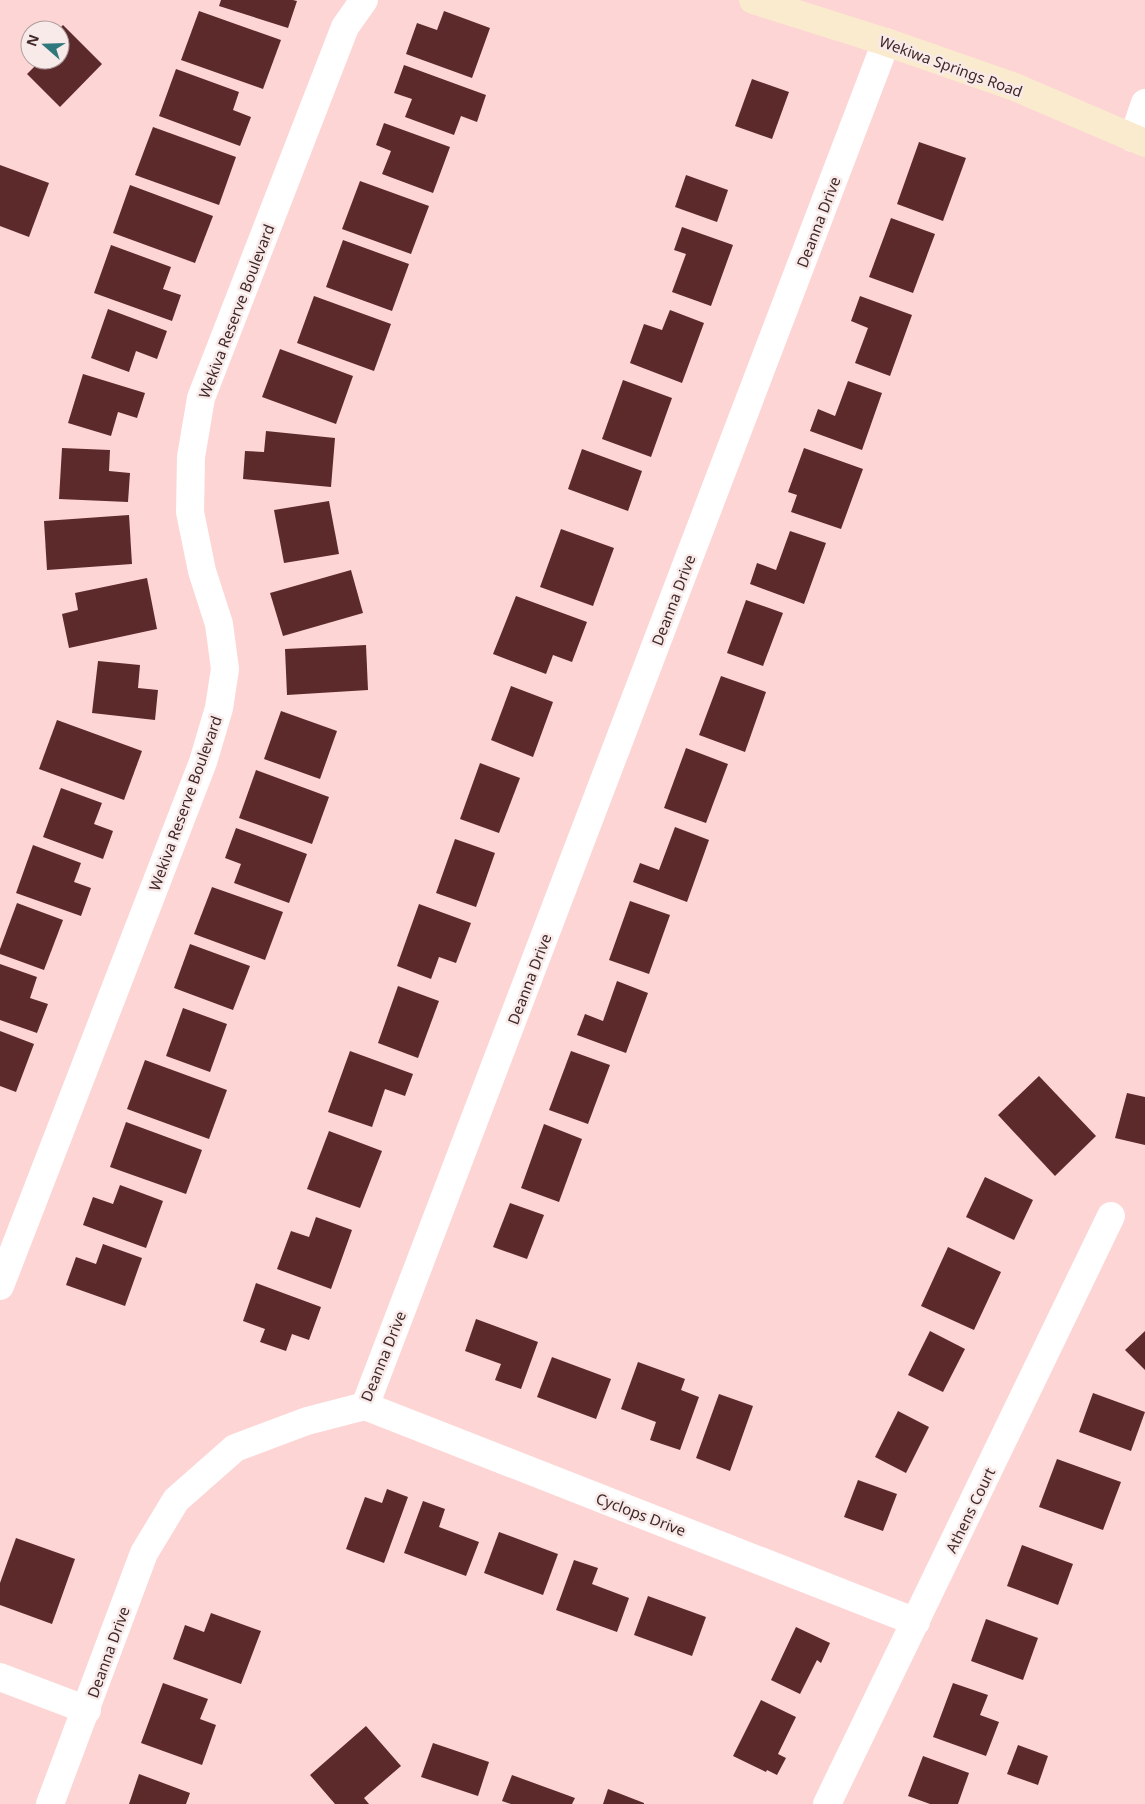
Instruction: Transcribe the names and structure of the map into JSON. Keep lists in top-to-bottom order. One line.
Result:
{"streets":{"street":["Wekiwa Springs Road","Deanna Drive","Wekiva Reserve Boulevard","Athens Court","Cyclops Drive"]},"crossings":[["Wekiwa Springs Road","Deanna Drive"],["Deanna Drive","Cyclops Drive"],["Athens Court","Cyclops Drive"]],"north":"left"}
